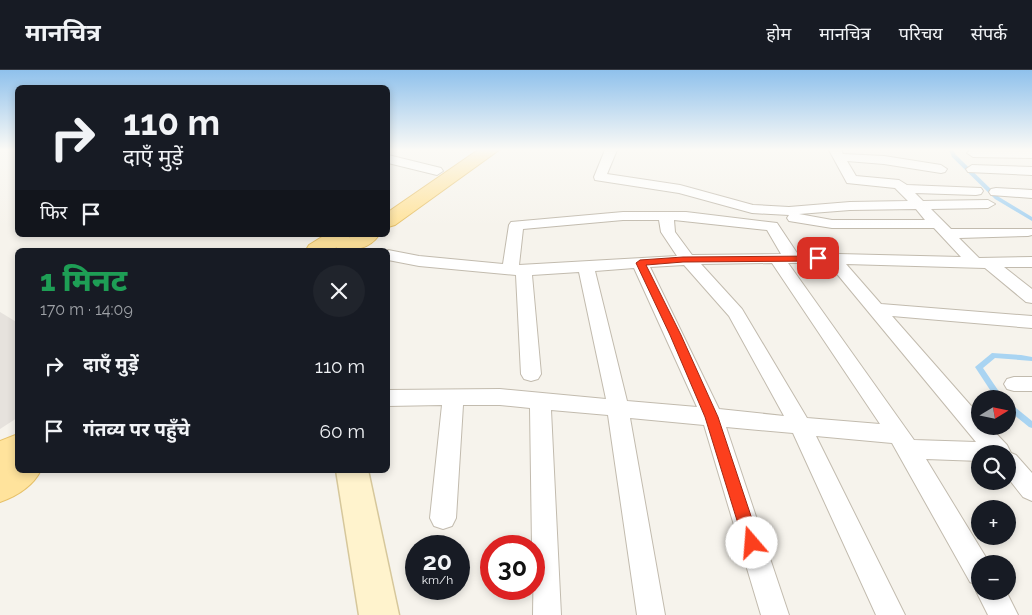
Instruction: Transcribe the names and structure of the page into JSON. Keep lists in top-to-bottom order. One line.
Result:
{"north":"right","page":{"header":"मानचित्र","nav":["होम","मानचित्र","परिचय","संपर्क"],"turn":["110 m","दाएँ मुड़ें"],"then":"फिर","heading":["1 मिनट","170 m · 14:09"],"list":[{"name":"दाएँ मुड़ें","value":"110 m"},{"name":"गंतव्य पर पहुँचे","value":"60 m"}],"map_buttons":["+","−"],"speed":"20 km/h","limit":"30"}}
